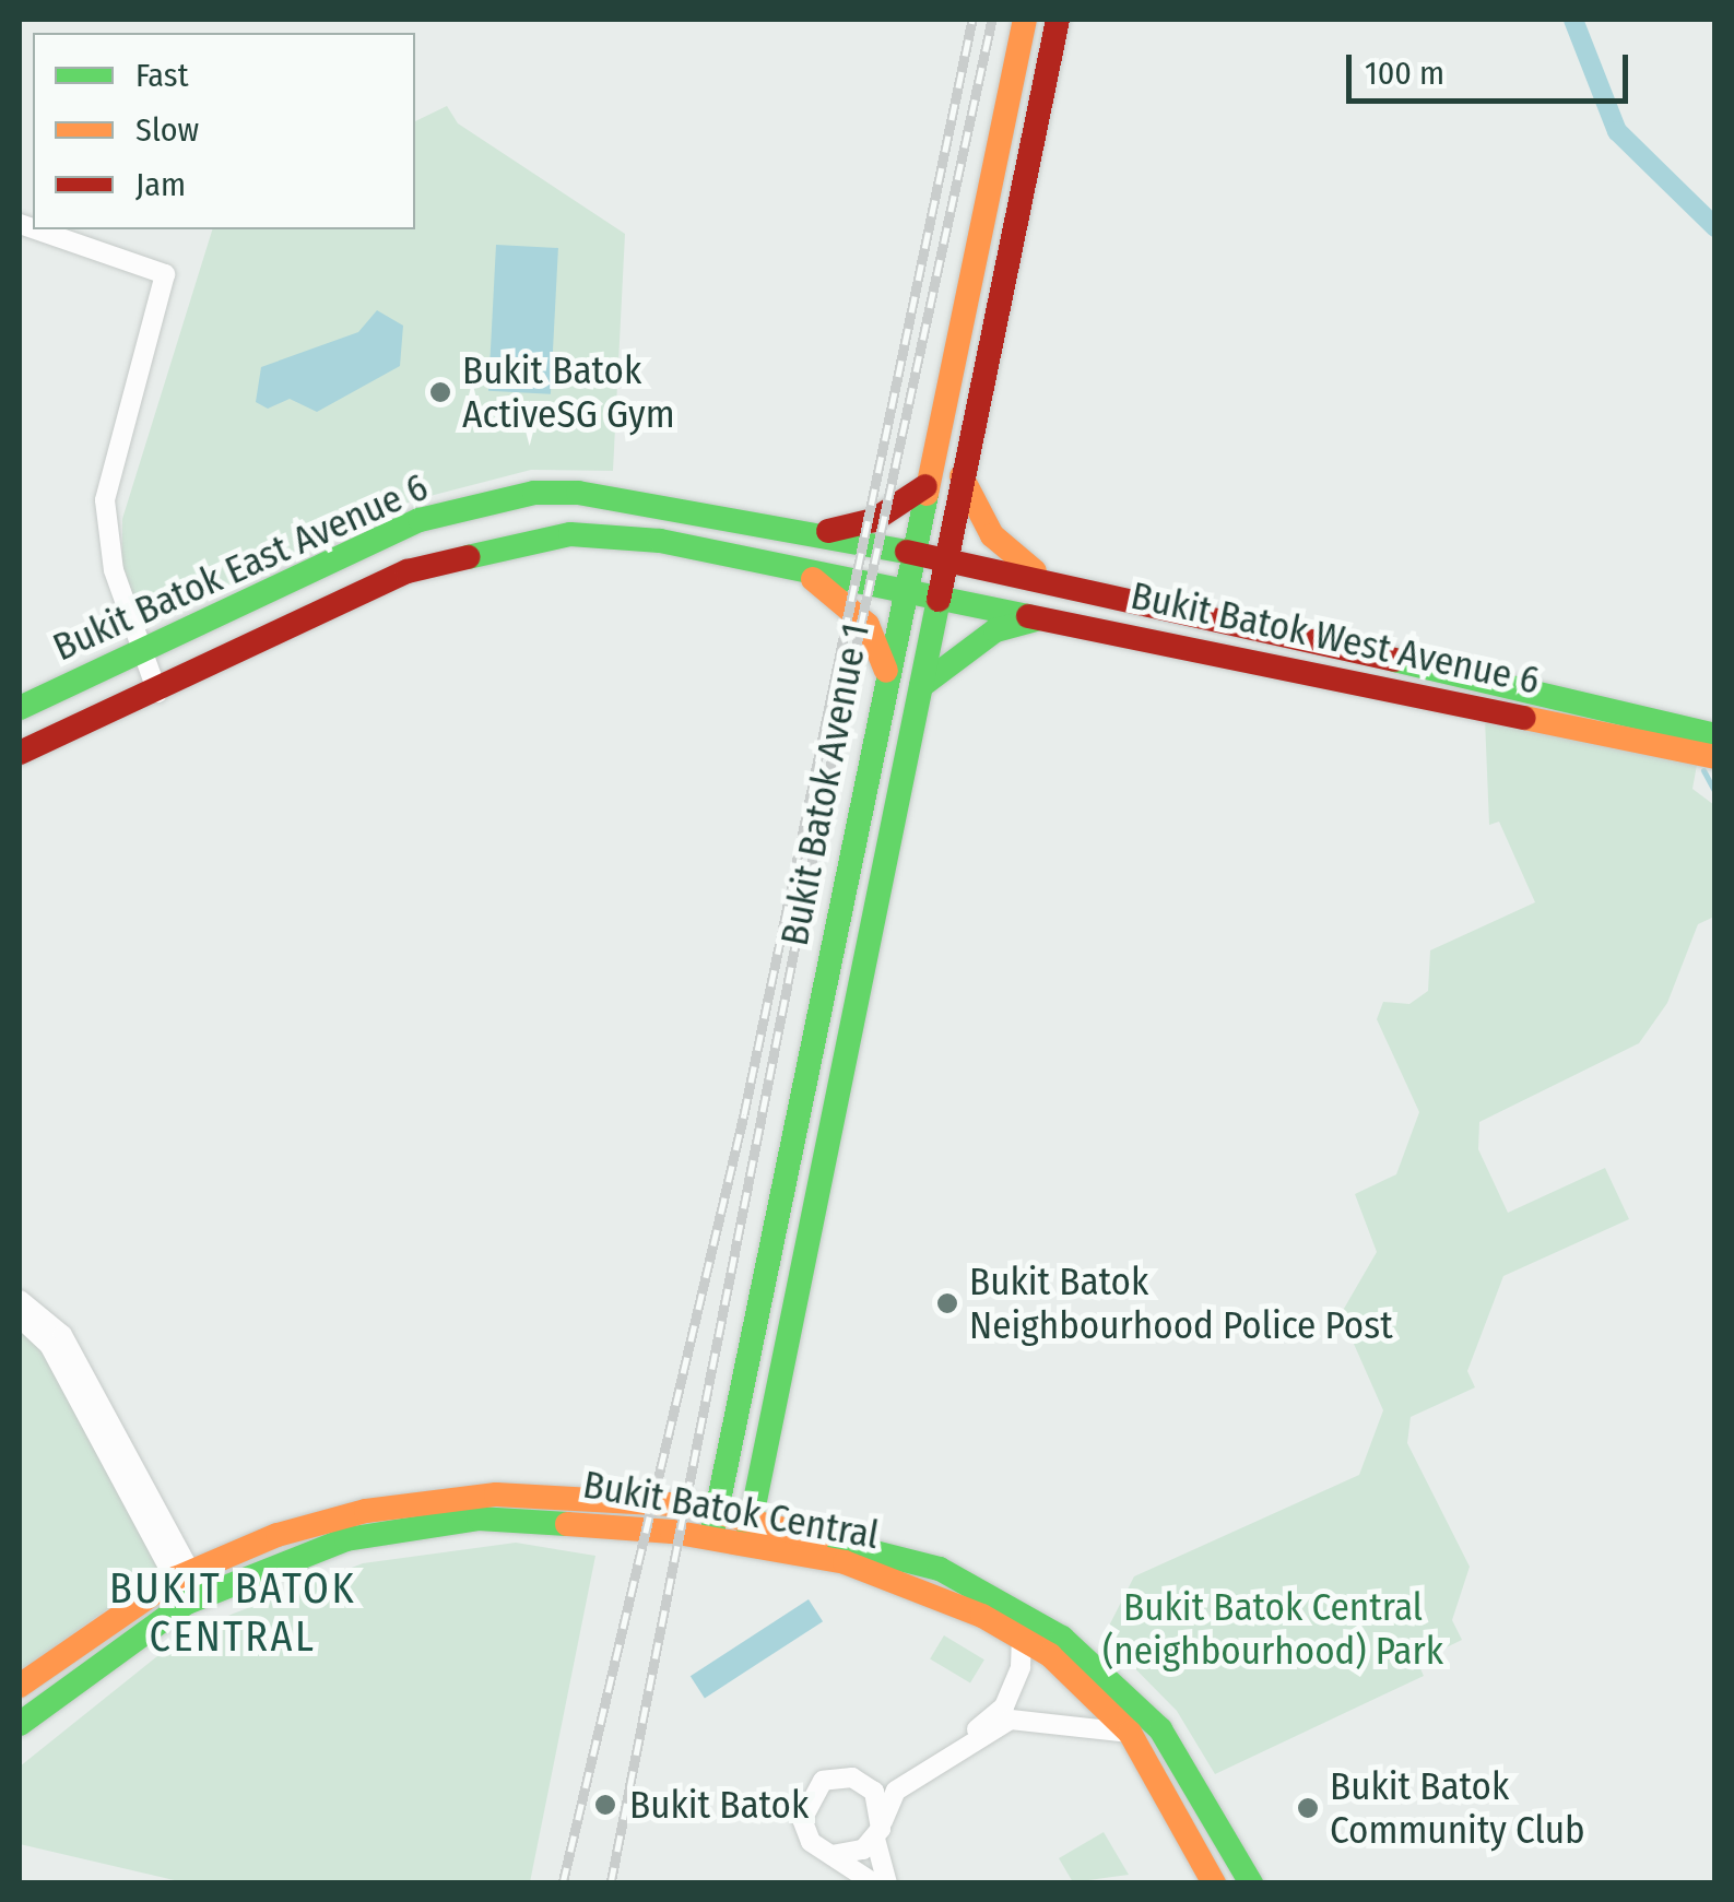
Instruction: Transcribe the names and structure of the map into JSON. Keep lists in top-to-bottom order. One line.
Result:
{"streets":{"main road":["Bukit Batok East Avenue 6","Bukit Batok West Avenue 6","Bukit Batok Avenue 1","Bukit Batok Central"]},"crossings":[["Bukit Batok East Avenue 6","Bukit Batok West Avenue 6"],["Bukit Batok East Avenue 6","Bukit Batok Avenue 1"],["Bukit Batok West Avenue 6","Bukit Batok Avenue 1"],["Bukit Batok Avenue 1","Bukit Batok Central"]],"districts":["BUKIT BATOK CENTRAL"],"parks":["Bukit Batok Central (neighbourhood) Park"],"places":["Bukit Batok ActiveSG Gym","Bukit Batok Neighbourhood Police Post","Bukit Batok","Bukit Batok Community Club"],"legend":["Fast","Slow","Jam"],"scale_bar":"100 m"}
